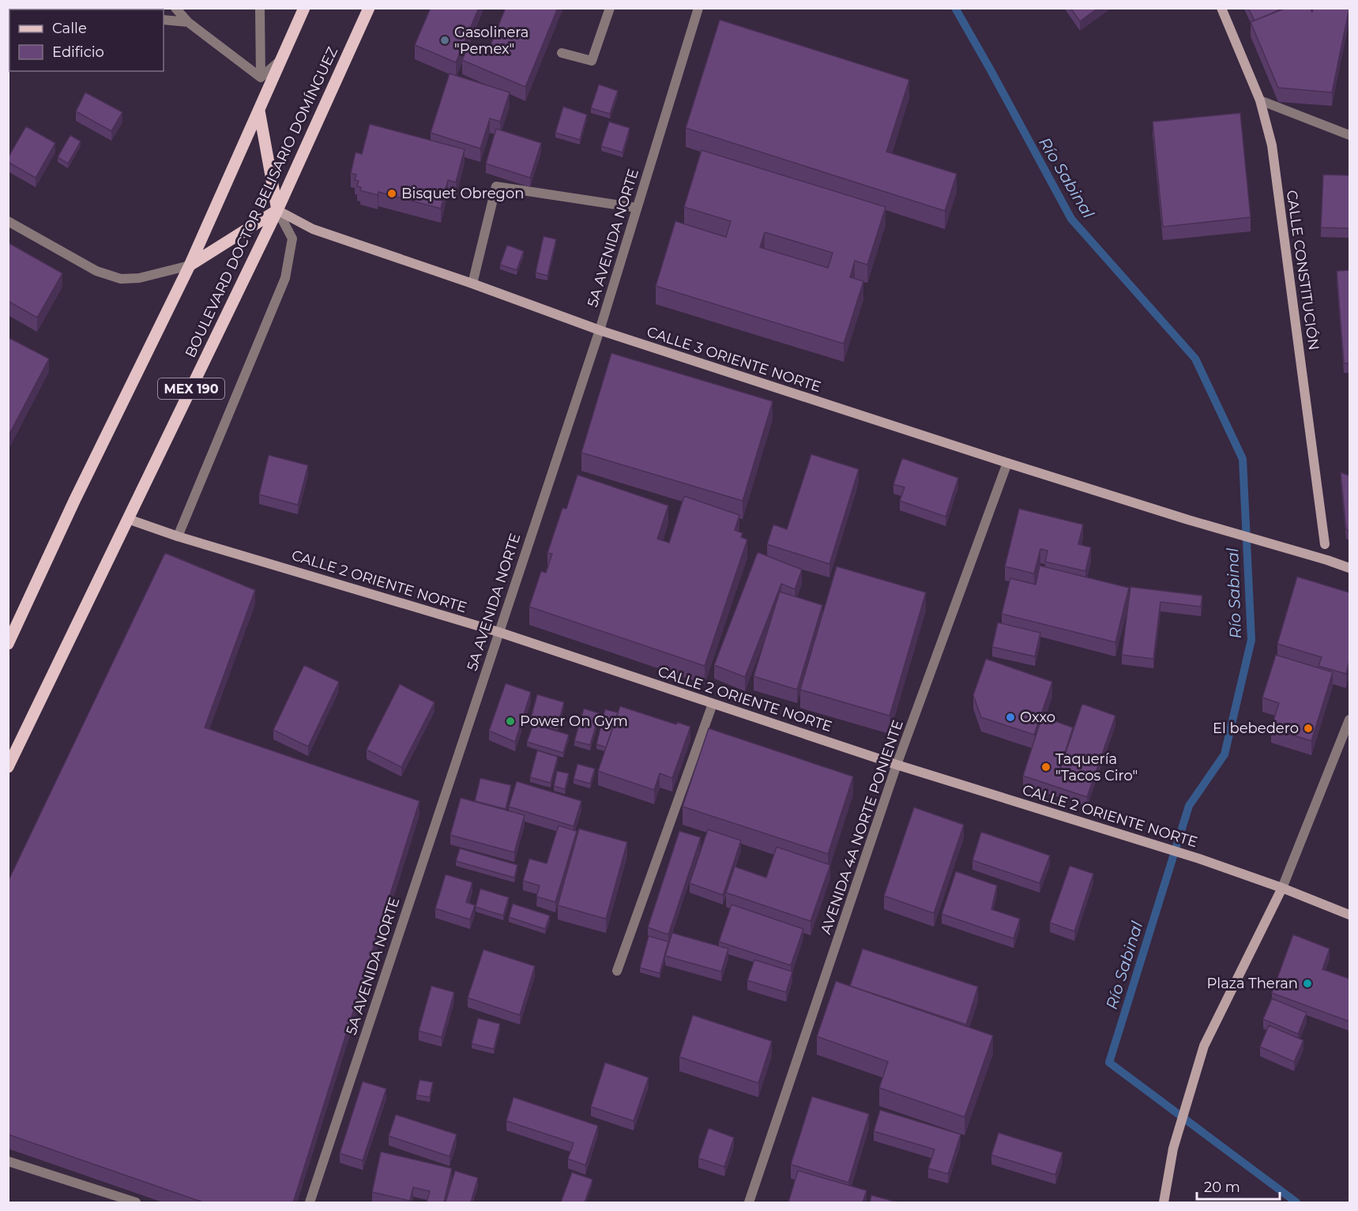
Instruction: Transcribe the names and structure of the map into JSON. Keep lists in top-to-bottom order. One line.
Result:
{"streets":{"main road":["BOULEVARD DOCTOR BELISARIO DOMÍNGUEZ","CALLE CONSTITUCIÓN","CALLE 3 ORIENTE NORTE","MEX 190","CALLE 2 ORIENTE NORTE"],"street":["5A AVENIDA NORTE","AVENIDA 4A NORTE PONIENTE"]},"crossings":[["BOULEVARD DOCTOR BELISARIO DOMÍNGUEZ","CALLE 3 ORIENTE NORTE"],["BOULEVARD DOCTOR BELISARIO DOMÍNGUEZ","CALLE 2 ORIENTE NORTE"],["5A AVENIDA NORTE","CALLE 3 ORIENTE NORTE"],["5A AVENIDA NORTE","CALLE 2 ORIENTE NORTE"],["CALLE 3 ORIENTE NORTE","AVENIDA 4A NORTE PONIENTE"],["CALLE 2 ORIENTE NORTE","AVENIDA 4A NORTE PONIENTE"]],"water":["Río Sabinal"],"places":["Gasolinera \"Pemex\"","Bisquet Obregon","Oxxo","Power On Gym","El bebedero","Taquería \"Tacos Ciro\"","Plaza Theran"],"legend":["Calle","Edificio"],"scale_bar":"20 m"}
